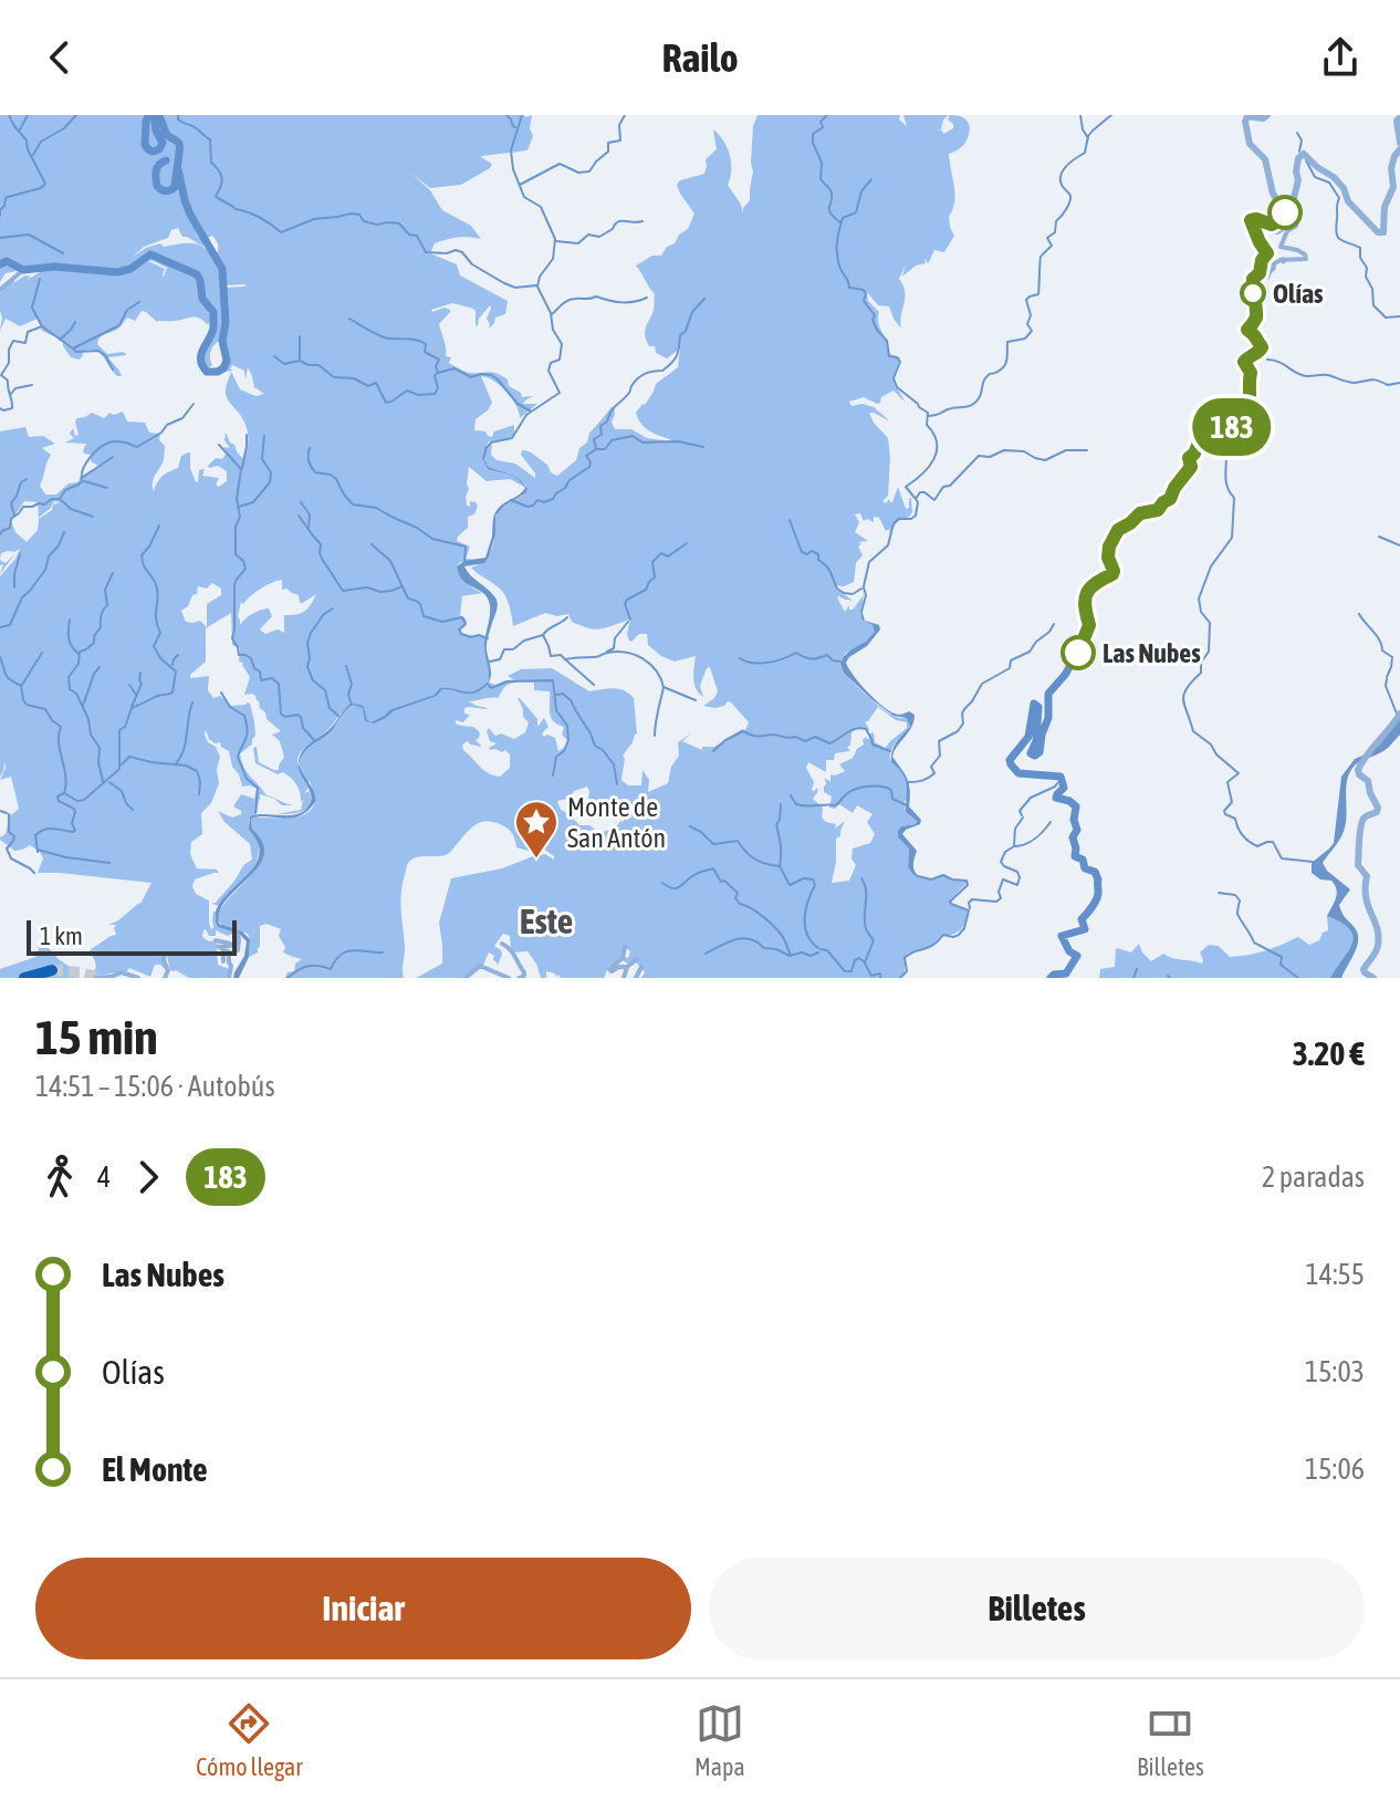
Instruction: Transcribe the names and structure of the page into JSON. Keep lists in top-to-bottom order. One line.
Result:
{"districts":["Este"],"places":{"other":["Olías","Las Nubes"],"place":["Monte de San Antón"]},"lines":["bus line 183"],"scale_bar":"1 km","page":{"header":"Railo","on_map":"183","scale":"1 km","heading":["15 min","14:51 – 15:06 · Autobús","3.20 €"],"legs":["4","183","2 paradas"],"list":[{"name":"Las Nubes","value":"14:55"},{"name":"Olías","value":"15:03"},{"name":"El Monte","value":"15:06"}],"buttons":["Iniciar","Billetes"],"tabs":["Cómo llegar","Mapa","Billetes"]}}
